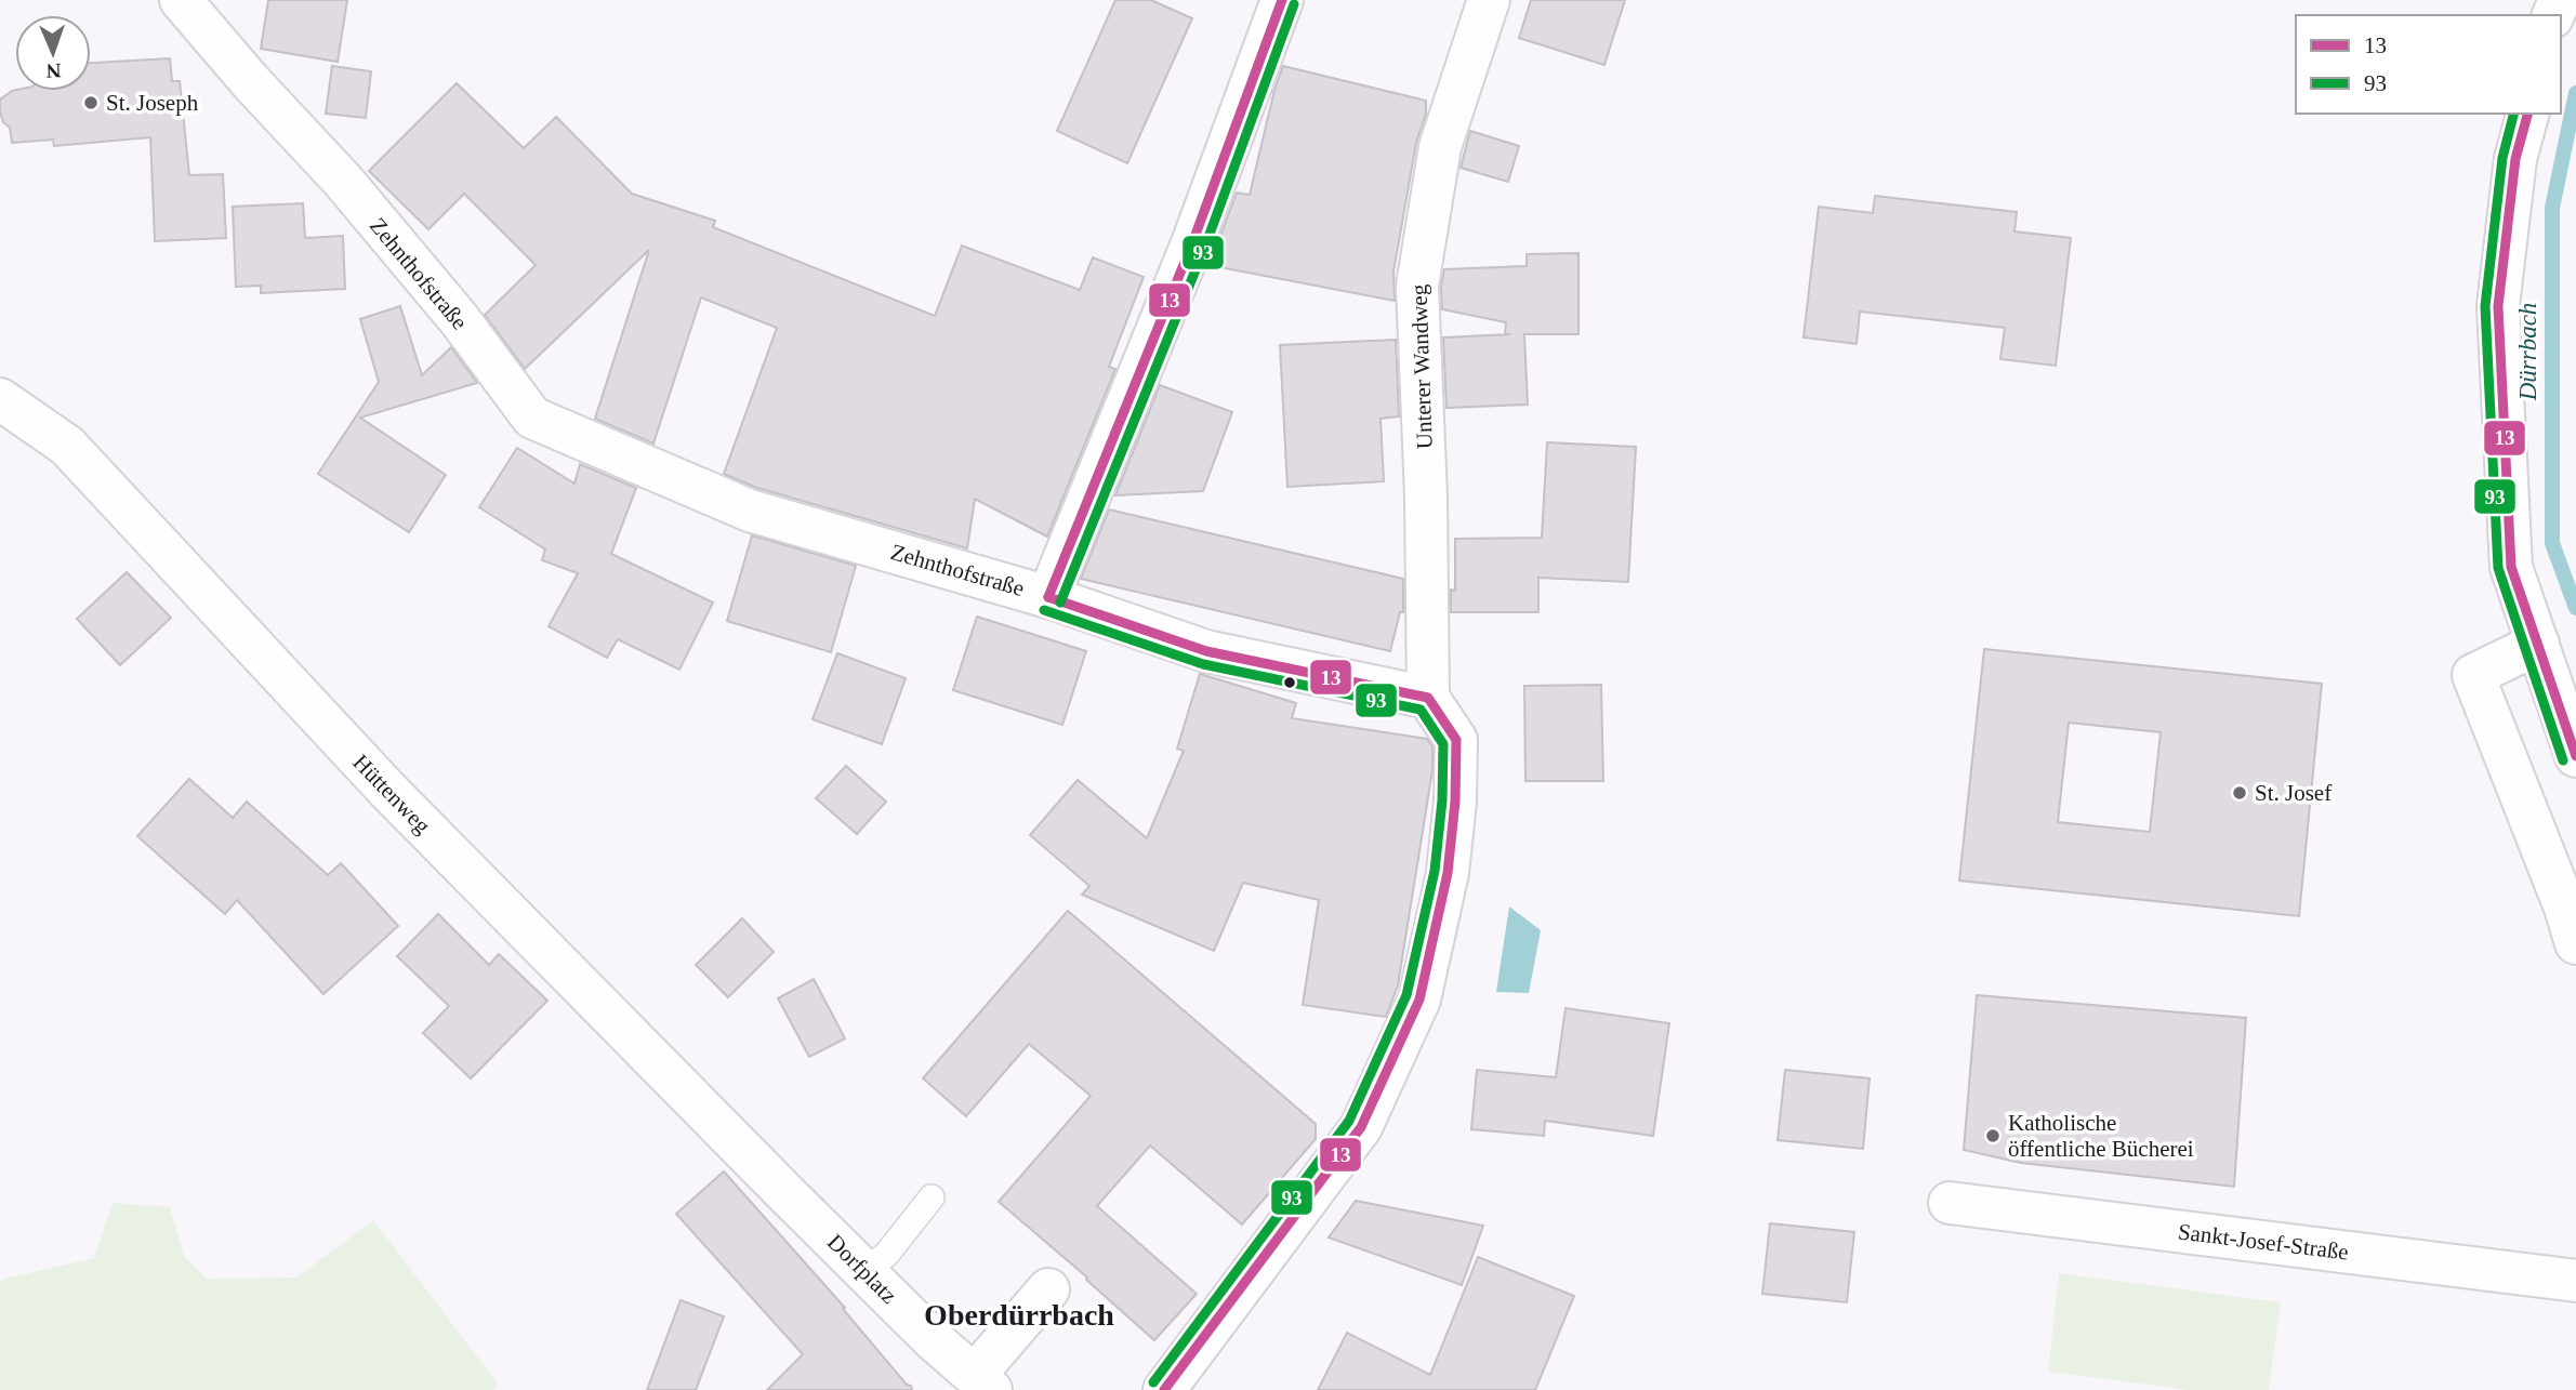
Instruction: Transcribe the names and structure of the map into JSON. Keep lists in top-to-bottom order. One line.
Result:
{"streets":{"street":["Zehnthofstraße","Unterer Wandweg","Hüttenweg","Sankt-Josef-Straße","Dorfplatz"]},"crossings":[["Zehnthofstraße","Unterer Wandweg"],["Hüttenweg","Dorfplatz"]],"districts":["Oberdürrbach"],"water":["Dürrbach"],"places":["St. Joseph","St. Josef","Katholische öffentliche Bücherei"],"lines":["transit line 13","transit line 93"],"legend":["13","93"],"north":"bottom"}
